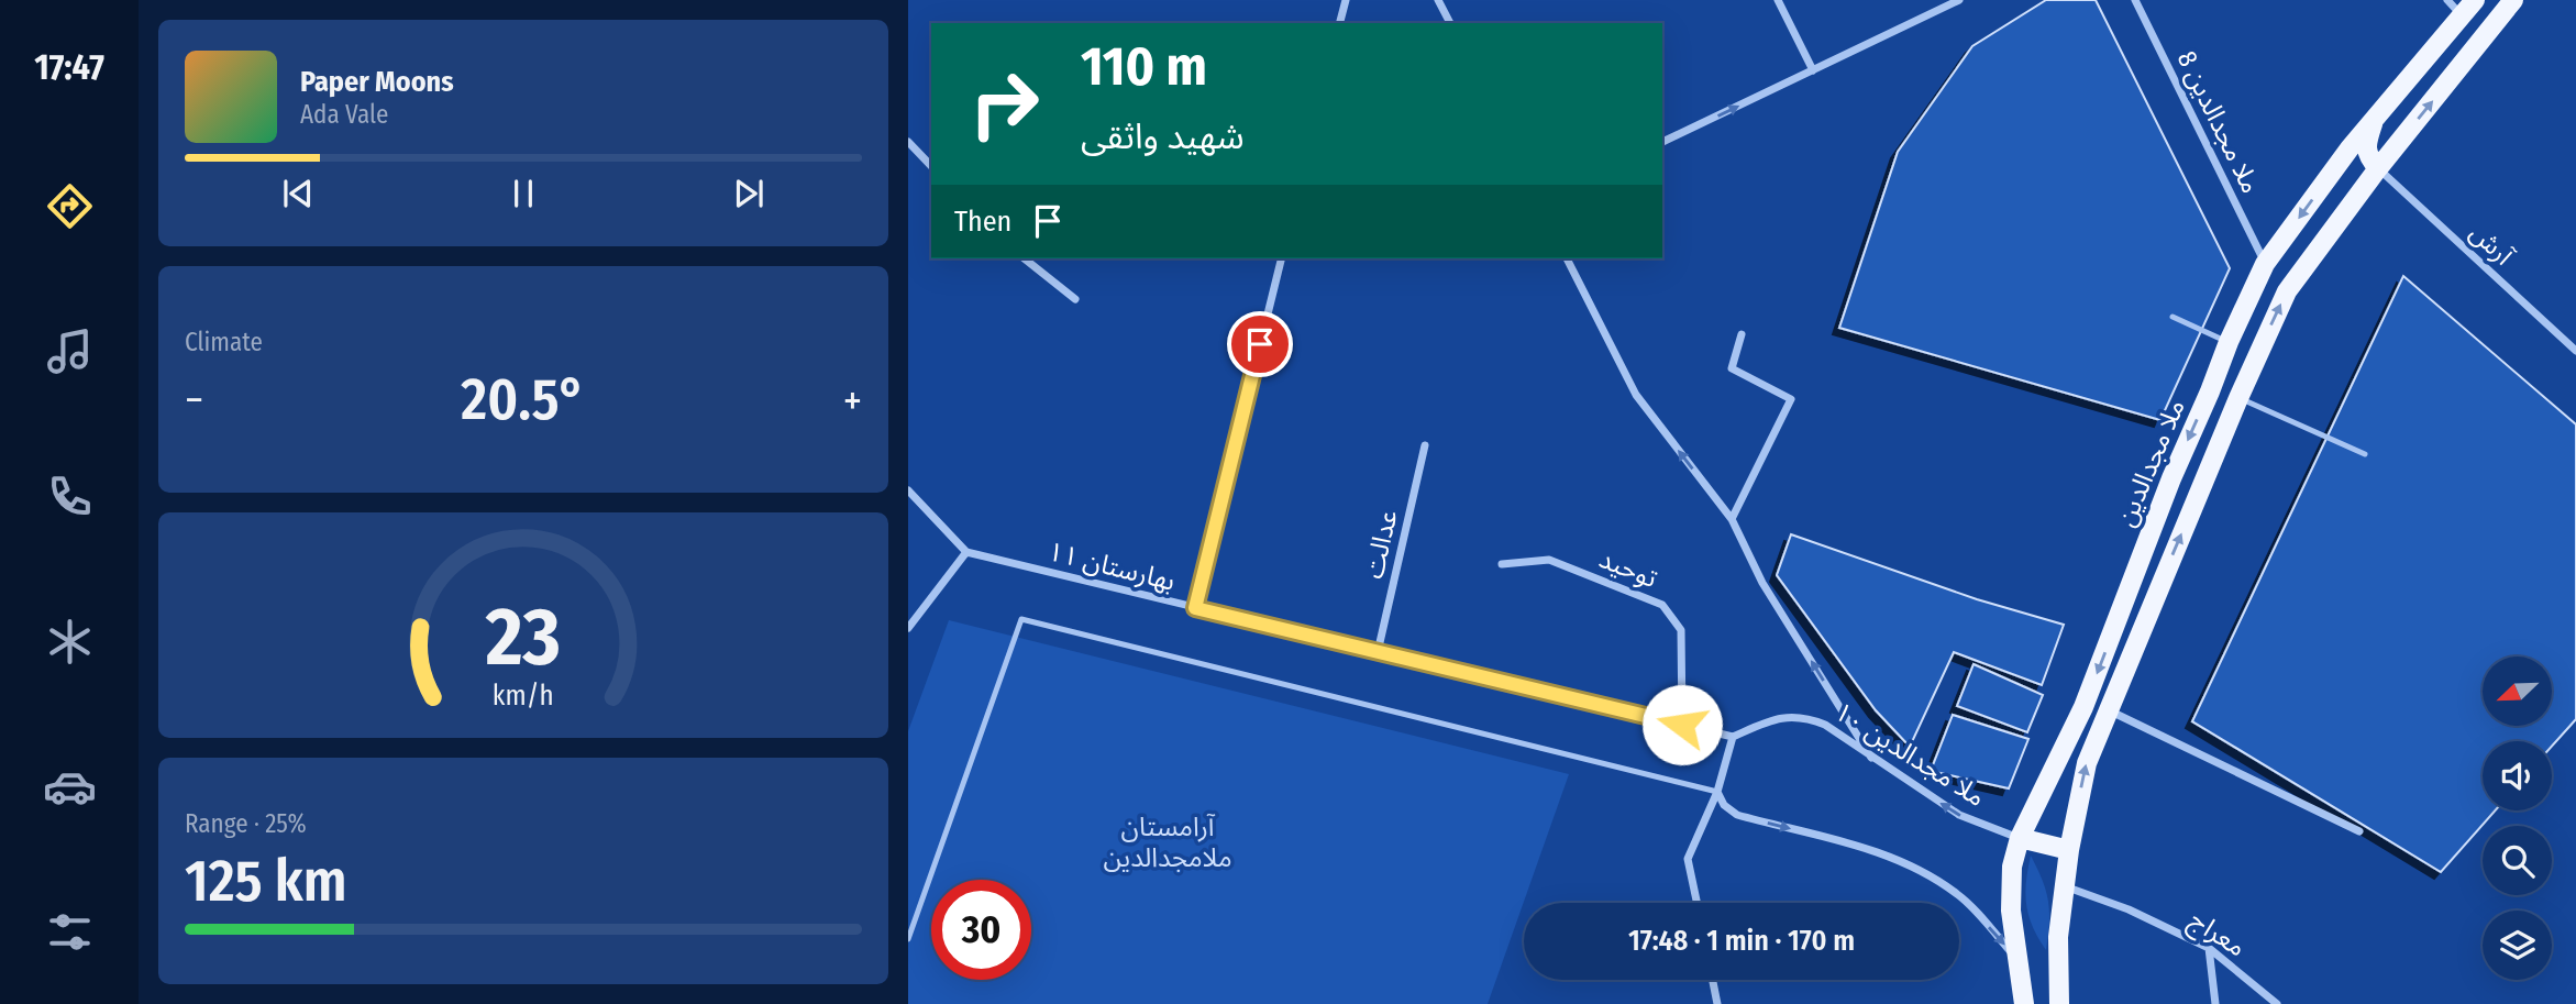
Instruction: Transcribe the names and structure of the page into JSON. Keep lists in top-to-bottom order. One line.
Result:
{"streets":{"main road":["ملا مجدالدین"],"street":["ملا مجدالدین 8","آرش","عدالت","بهارستان ۱۱","توحید","ملا مجدالدین ١٠","معراج"]},"crossings":[["ملا مجدالدین 8","ملا مجدالدین"],["آرش","ملا مجدالدین"],["ملا مجدالدین","ملا مجدالدین ١٠"],["ملا مجدالدین","معراج"],["عدالت","بهارستان ۱۱"],["بهارستان ۱۱","توحید"],["بهارستان ۱۱","ملا مجدالدین ١٠"]],"one_way":["ملا مجدالدین ١٠"],"parks":["آرامستان ملامجدالدین"],"north":"bottom left","page":{"tabs":"17:47","turn":["110 m","شهید واثقی"],"song":["Paper Moons","Ada Vale"],"then":"Then","tile":["Climate",["Range · 25%","125 km"]],"heat":["−","20.5°","+"],"limit":"30","trip":"17:48 · 1 min · 170 m","gauge":["23","km/h"]}}
